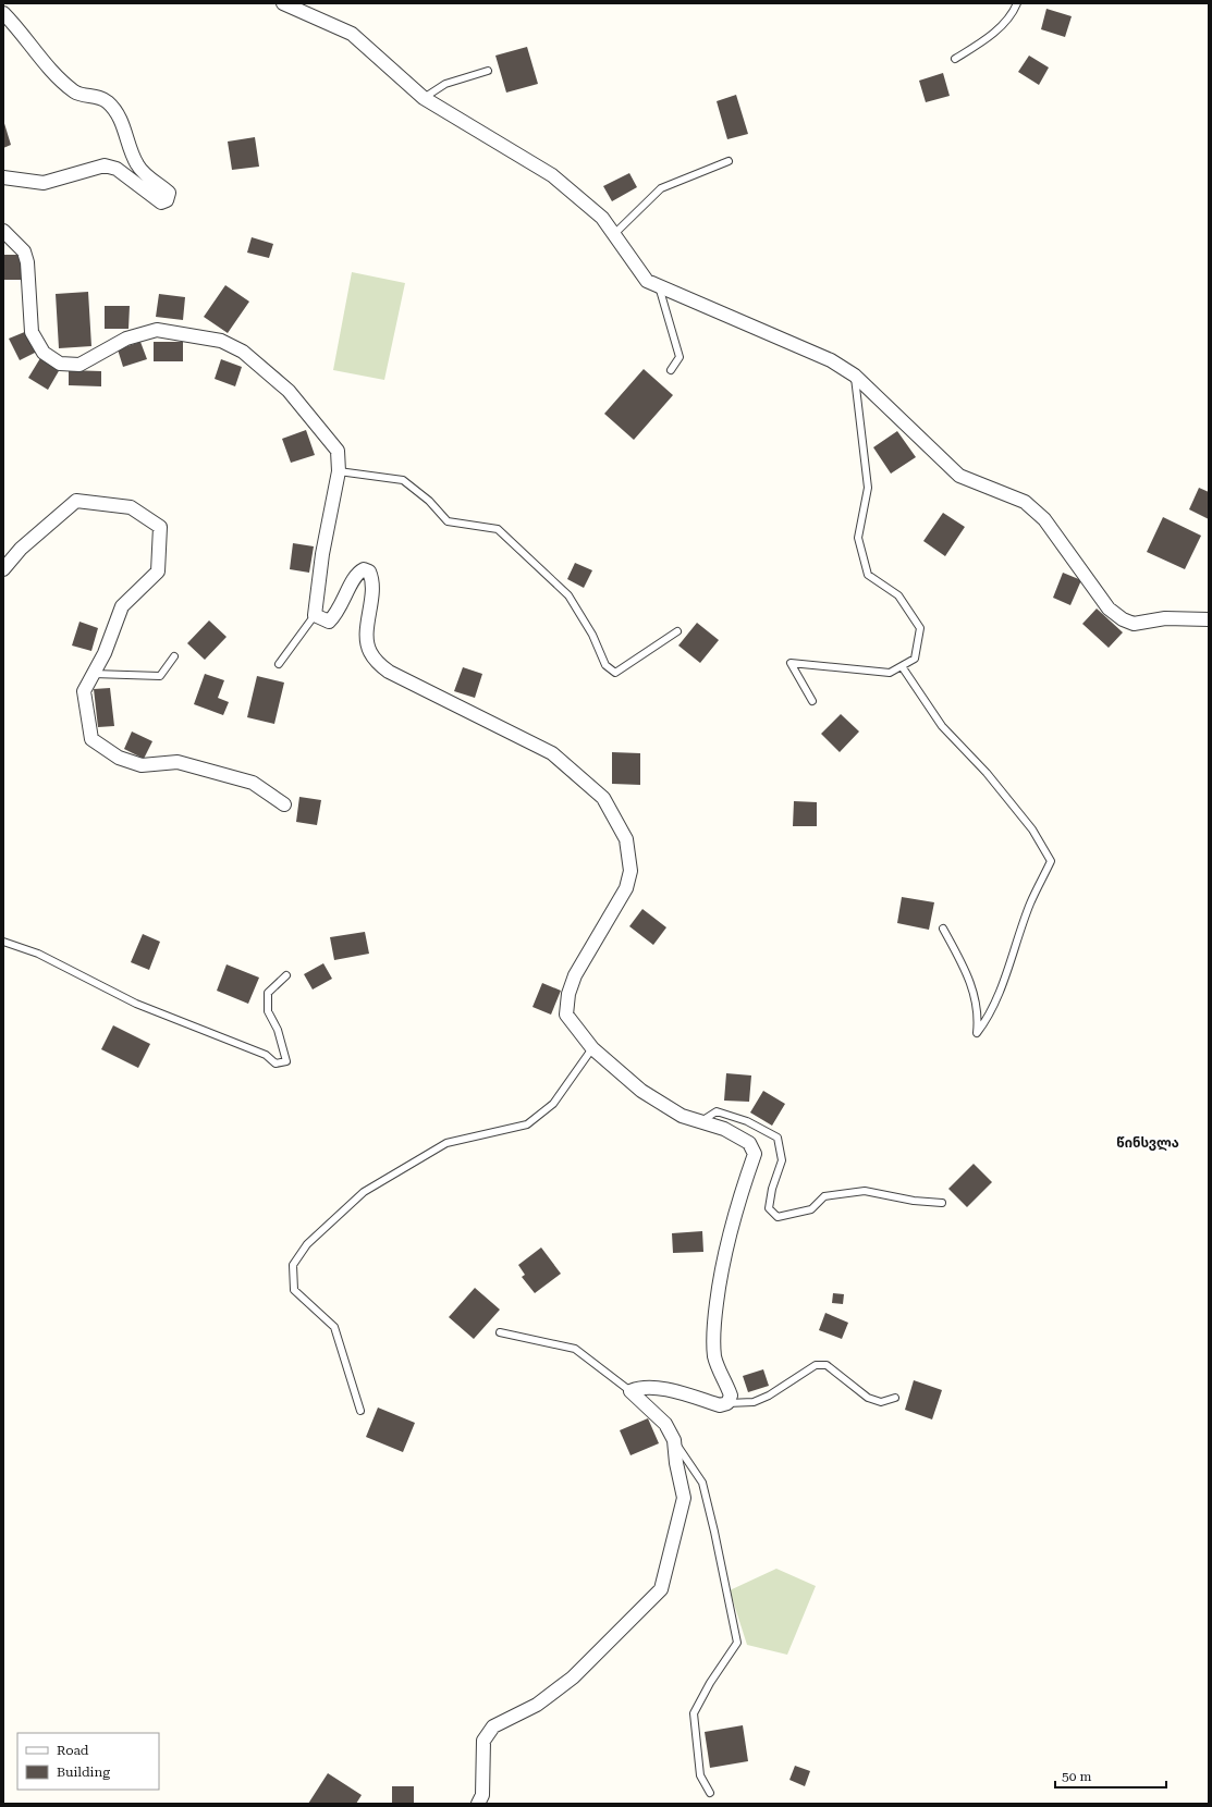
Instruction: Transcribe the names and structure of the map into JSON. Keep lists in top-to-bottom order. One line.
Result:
{"districts":["წინსვლა"],"legend":["Road","Building"],"scale_bar":"50 m"}
